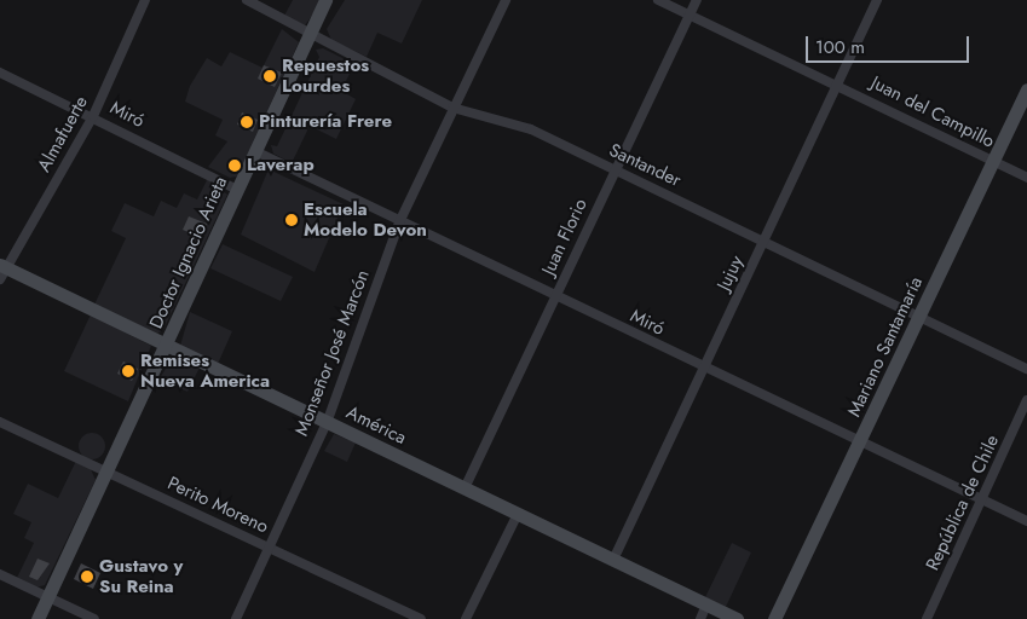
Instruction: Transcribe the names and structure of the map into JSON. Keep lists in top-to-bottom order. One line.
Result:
{"streets":{"street":["Juan del Campillo","Miró","Almafuerte","Santander","Juan Florio","Doctor Ignacio Arieta","Jujuy","Mariano Santamaría","Monseñor José Marcón","América","República de Chile","Perito Moreno"]},"crossings":[["Juan del Campillo","Juan Florio"],["Juan del Campillo","Jujuy"],["Juan del Campillo","Mariano Santamaría"],["Miró","Almafuerte"],["Miró","Juan Florio"],["Miró","Doctor Ignacio Arieta"],["Miró","Jujuy"],["Miró","Mariano Santamaría"],["Miró","Monseñor José Marcón"],["Miró","República de Chile"],["Almafuerte","América"],["Santander","Juan Florio"],["Santander","Doctor Ignacio Arieta"],["Santander","Jujuy"],["Santander","Mariano Santamaría"],["Santander","Monseñor José Marcón"],["Juan Florio","América"],["Doctor Ignacio Arieta","América"],["Doctor Ignacio Arieta","Perito Moreno"],["Jujuy","América"],["Monseñor José Marcón","América"],["Monseñor José Marcón","Perito Moreno"]],"places":["Repuestos Lourdes","Pinturería Frere","Laverap","Escuela Modelo Devon","Remises Nueva America","Gustavo y Su Reina"],"scale_bar":"100 m"}
